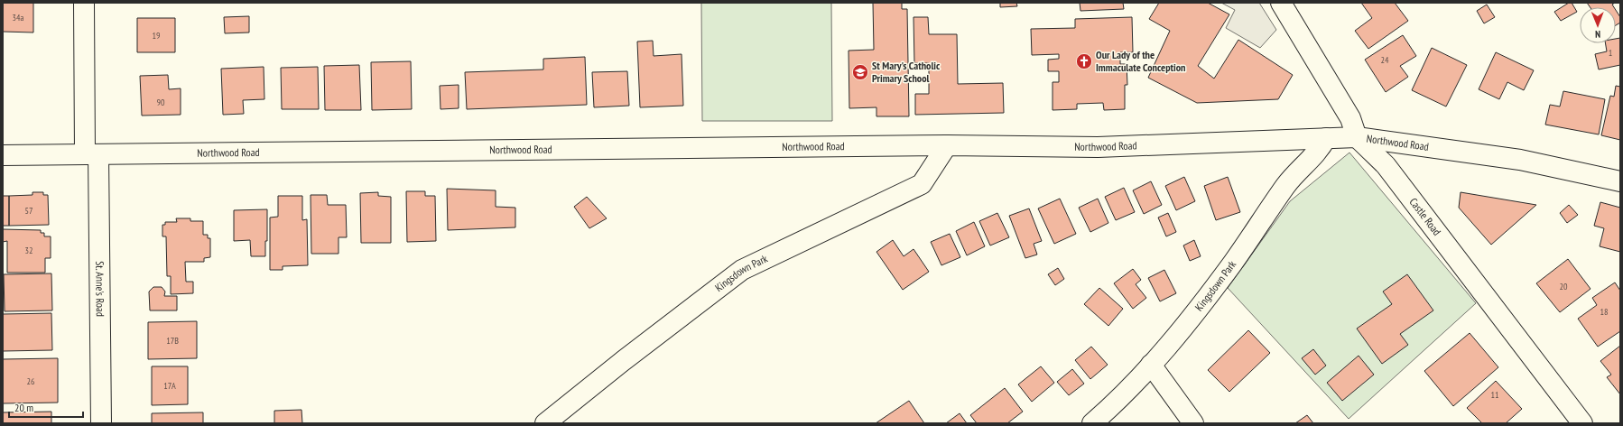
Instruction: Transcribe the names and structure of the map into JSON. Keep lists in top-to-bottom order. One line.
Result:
{"streets":{"street":["Northwood Road","Castle Road","Kingsdown Park","St. Anne's Road"]},"crossings":[["Northwood Road","Castle Road"],["Northwood Road","Kingsdown Park"],["Northwood Road","St. Anne's Road"]],"places":{"church":["Our Lady of the Immaculate Conception"],"school or university":["St Mary's Catholic Primary School"]},"house_numbers":["34a","19","1","24","90","57","32","20","18","17B","26","17A","11"],"scale_bar":"20 m","north":"bottom"}
